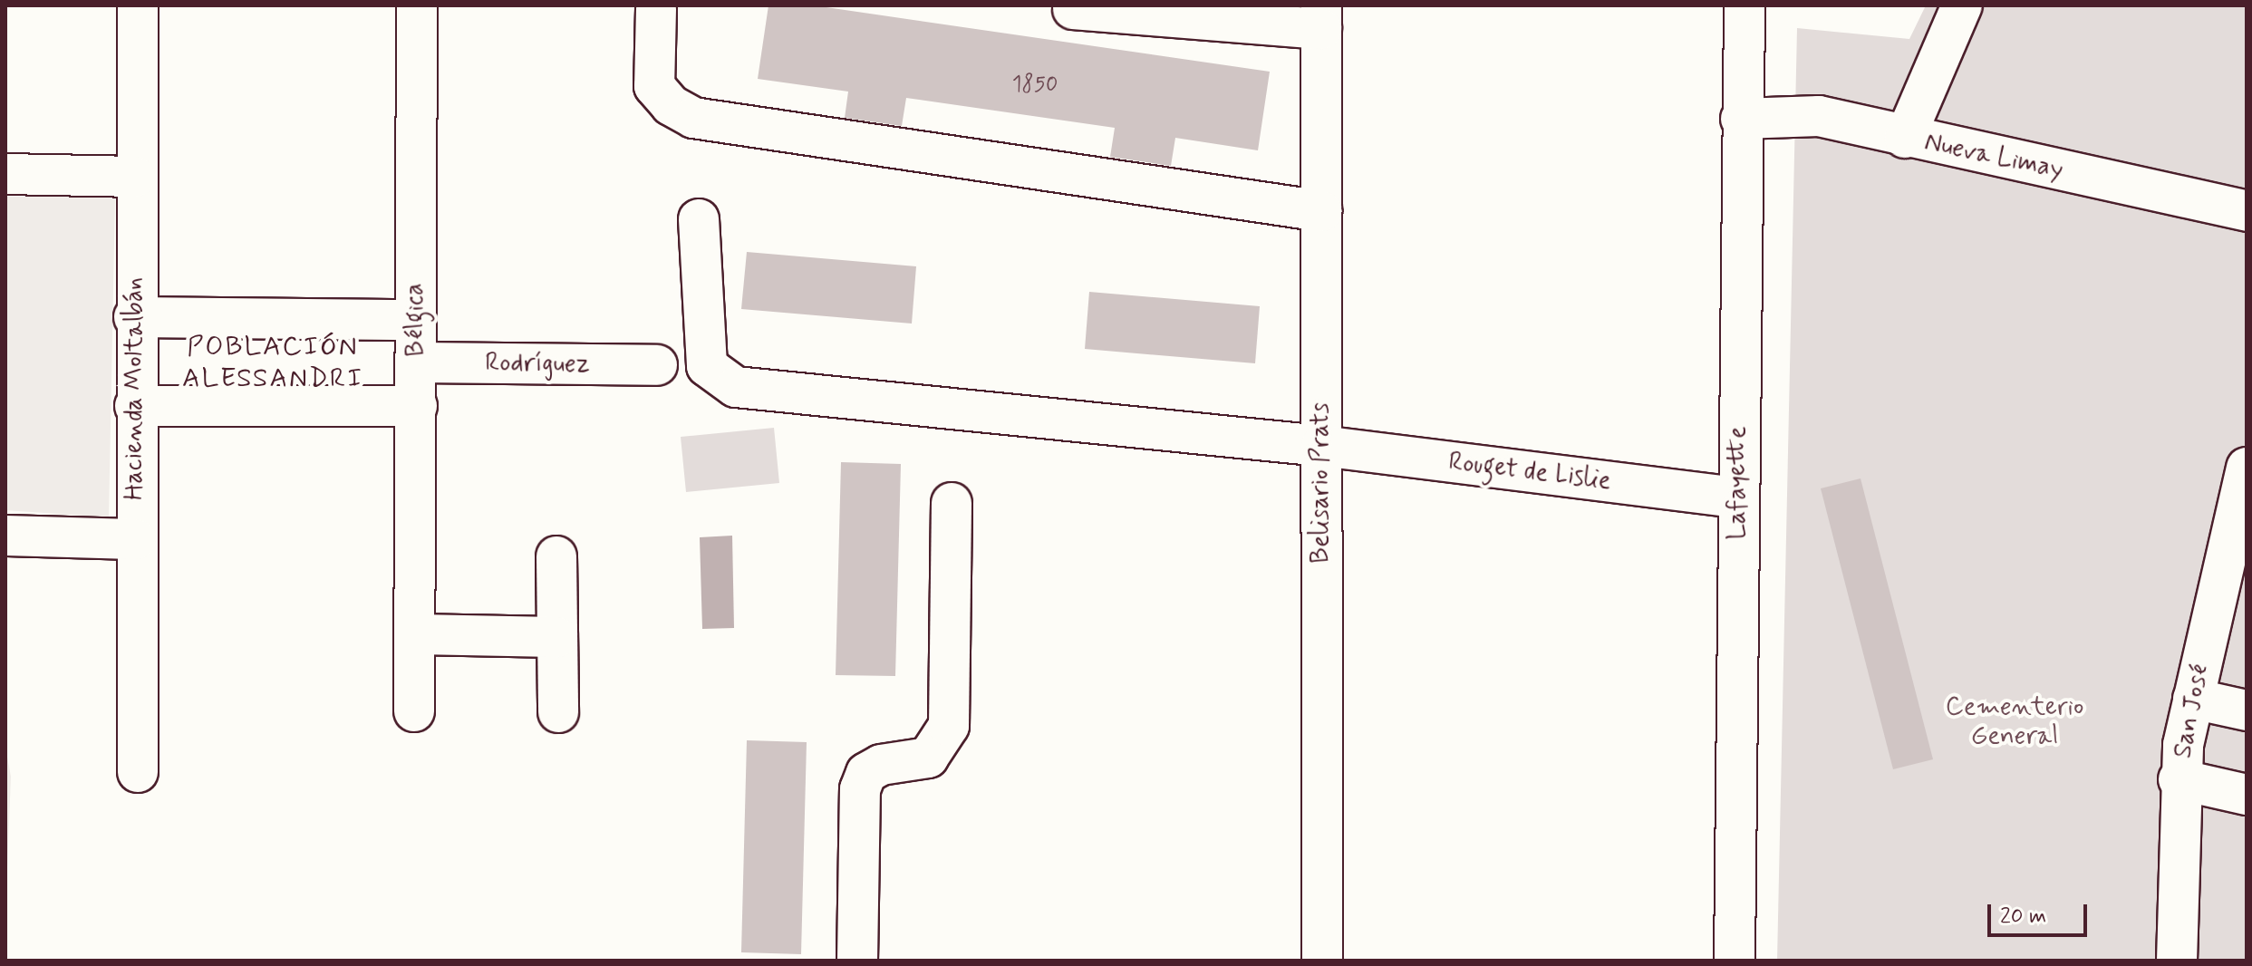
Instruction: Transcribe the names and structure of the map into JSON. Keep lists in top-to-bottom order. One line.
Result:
{"streets":{"street":["Nueva Limay","Bélgica","Rodríguez","Hacienda Moltalbán","Rouget de Lislie","Belisario Prats","Lafayette","San José"]},"crossings":[["Nueva Limay","Lafayette"],["Bélgica","Rodríguez"],["Rouget de Lislie","Belisario Prats"],["Rouget de Lislie","Lafayette"]],"districts":["POBLACIÓN ALESSANDRI"],"parks":["Cementerio General"],"house_numbers":["1850"],"scale_bar":"20 m"}
